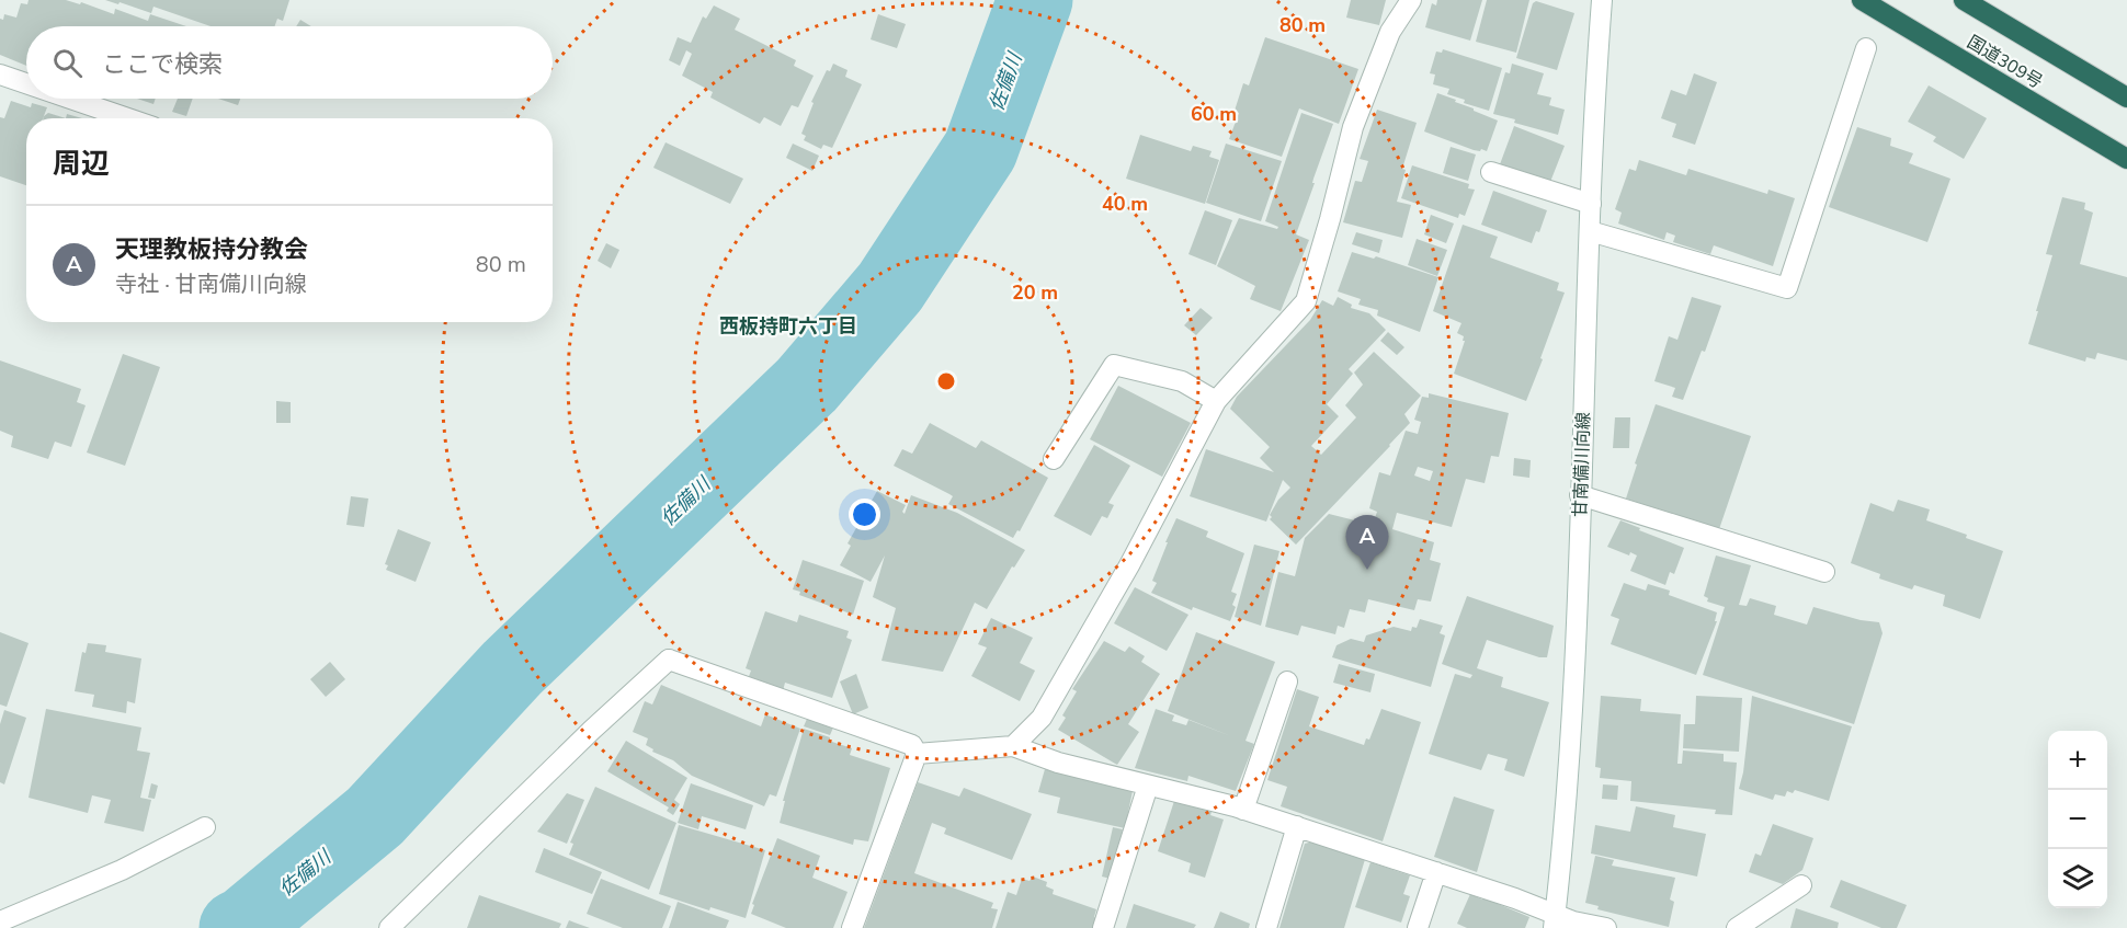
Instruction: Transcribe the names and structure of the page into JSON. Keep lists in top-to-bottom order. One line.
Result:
{"streets":{"highway":["国道309号"],"street":["甘南備川向線"]},"districts":["西板持町六丁目"],"water":["佐備川"],"page":{"search":"ここで検索","heading":"周辺","list":[{"mark":"A","name":"天理教板持分教会","note":"寺社 · 甘南備川向線","value":"80 m"}],"pins":"A","map_buttons":["+","−"]},"rings":["80 m","60 m","40 m","20 m"]}
